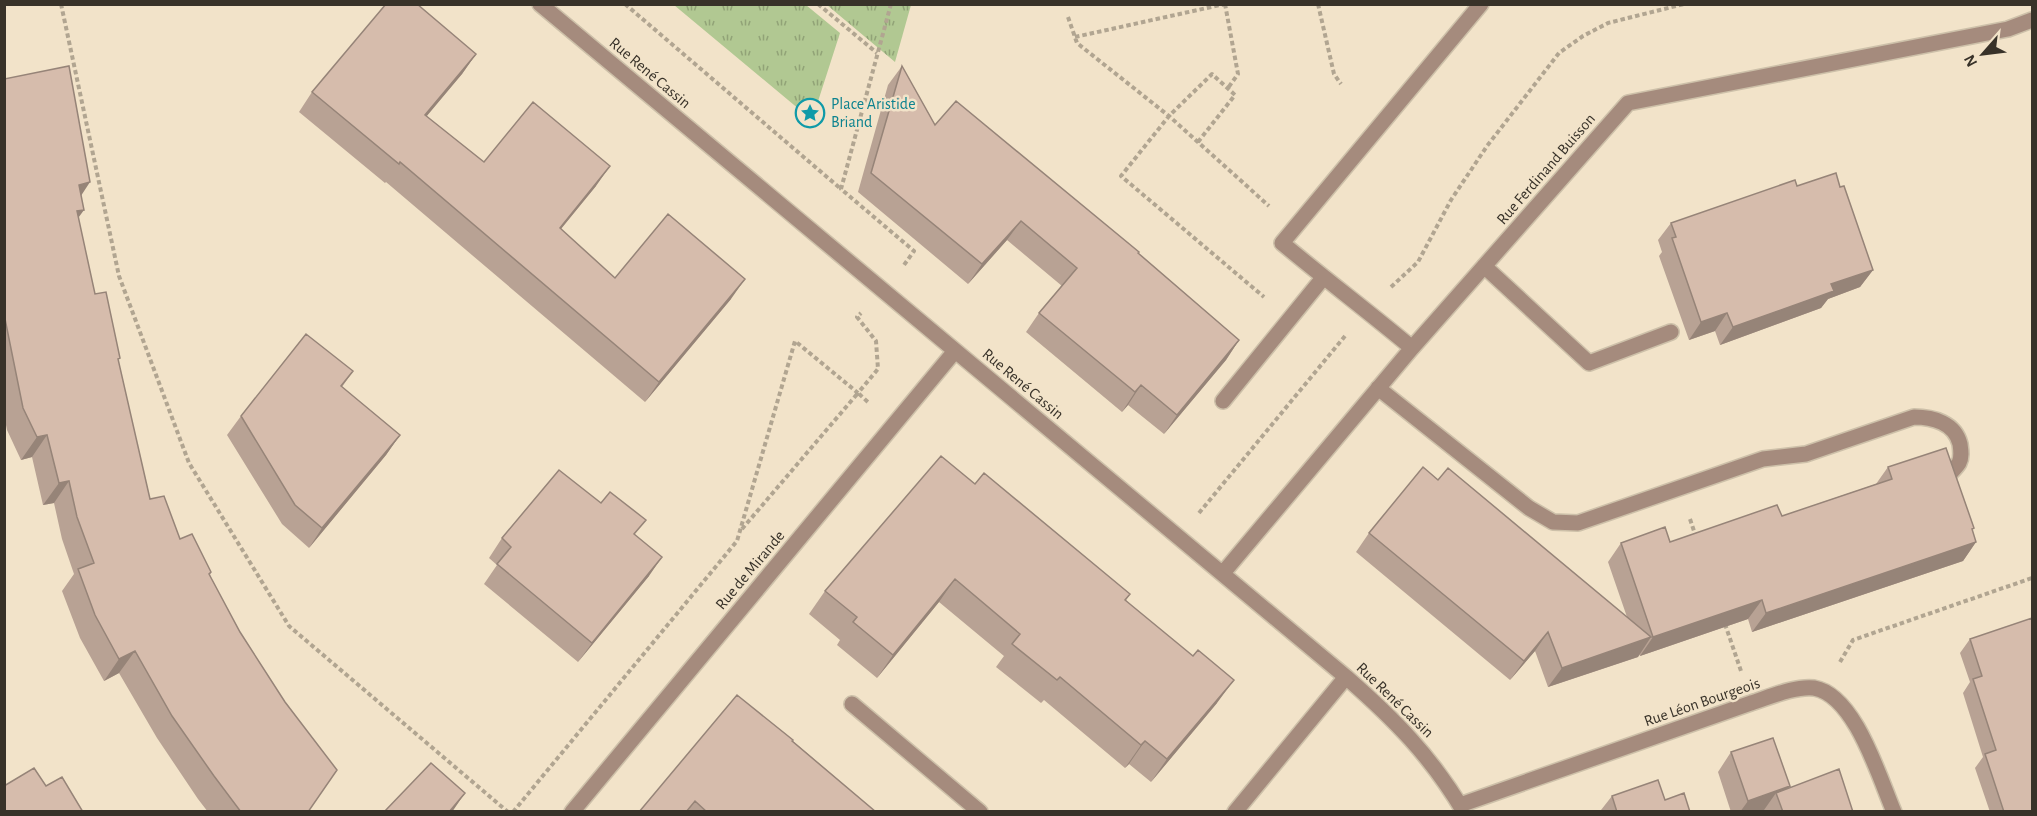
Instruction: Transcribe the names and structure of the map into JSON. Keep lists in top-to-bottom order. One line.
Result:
{"streets":{"street":["Rue René Cassin","Rue Ferdinand Buisson","Rue de Mirande","Rue Léon Bourgeois"]},"crossings":[["Rue René Cassin","Rue Ferdinand Buisson"],["Rue René Cassin","Rue de Mirande"],["Rue René Cassin","Rue Léon Bourgeois"]],"places":{"place":["Place Aristide Briand"]},"north":"bottom left"}
